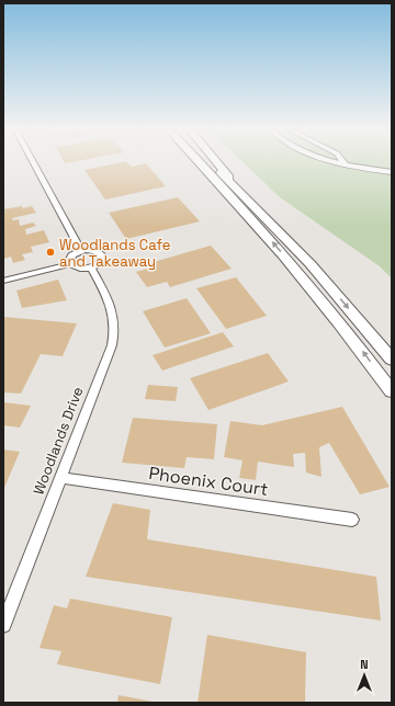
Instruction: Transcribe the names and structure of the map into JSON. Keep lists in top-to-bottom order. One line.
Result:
{"streets":{"street":["Woodlands Drive","Phoenix Court"]},"crossings":[["Woodlands Drive","Phoenix Court"]],"places":["Woodlands Cafe and Takeaway"],"north":"top"}
